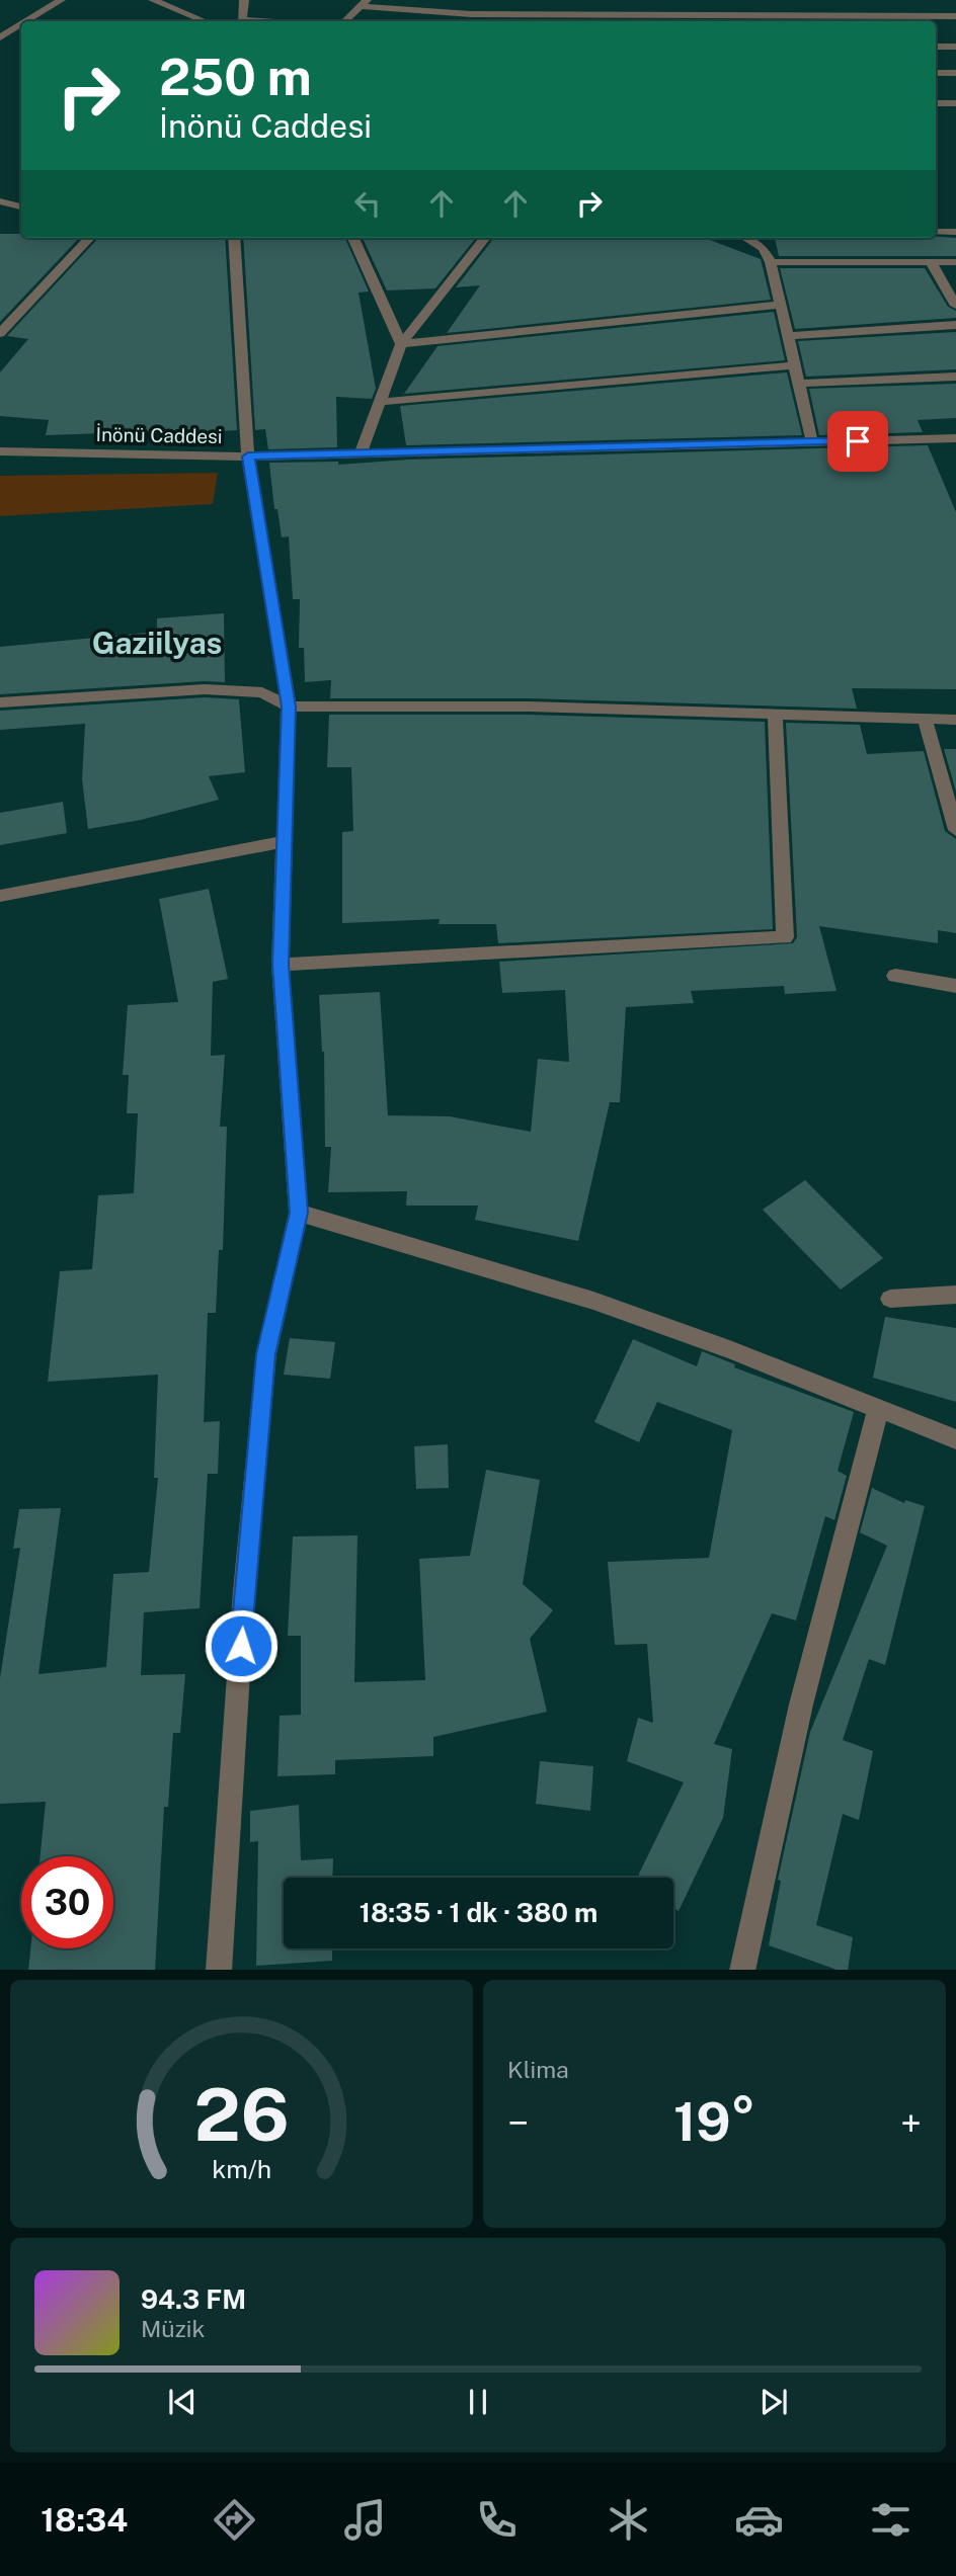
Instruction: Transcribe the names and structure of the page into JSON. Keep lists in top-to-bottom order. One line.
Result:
{"streets":{"street":["İnönü Caddesi"]},"districts":["Gaziilyas"],"page":{"turn":["250 m","İnönü Caddesi"],"limit":"30","trip":"18:35 · 1 dk · 380 m","tile":"Klima","heat":["−","19°","+"],"song":["94.3 FM","Müzik"],"tabs":"18:34","gauge":["26","km/h"]}}
